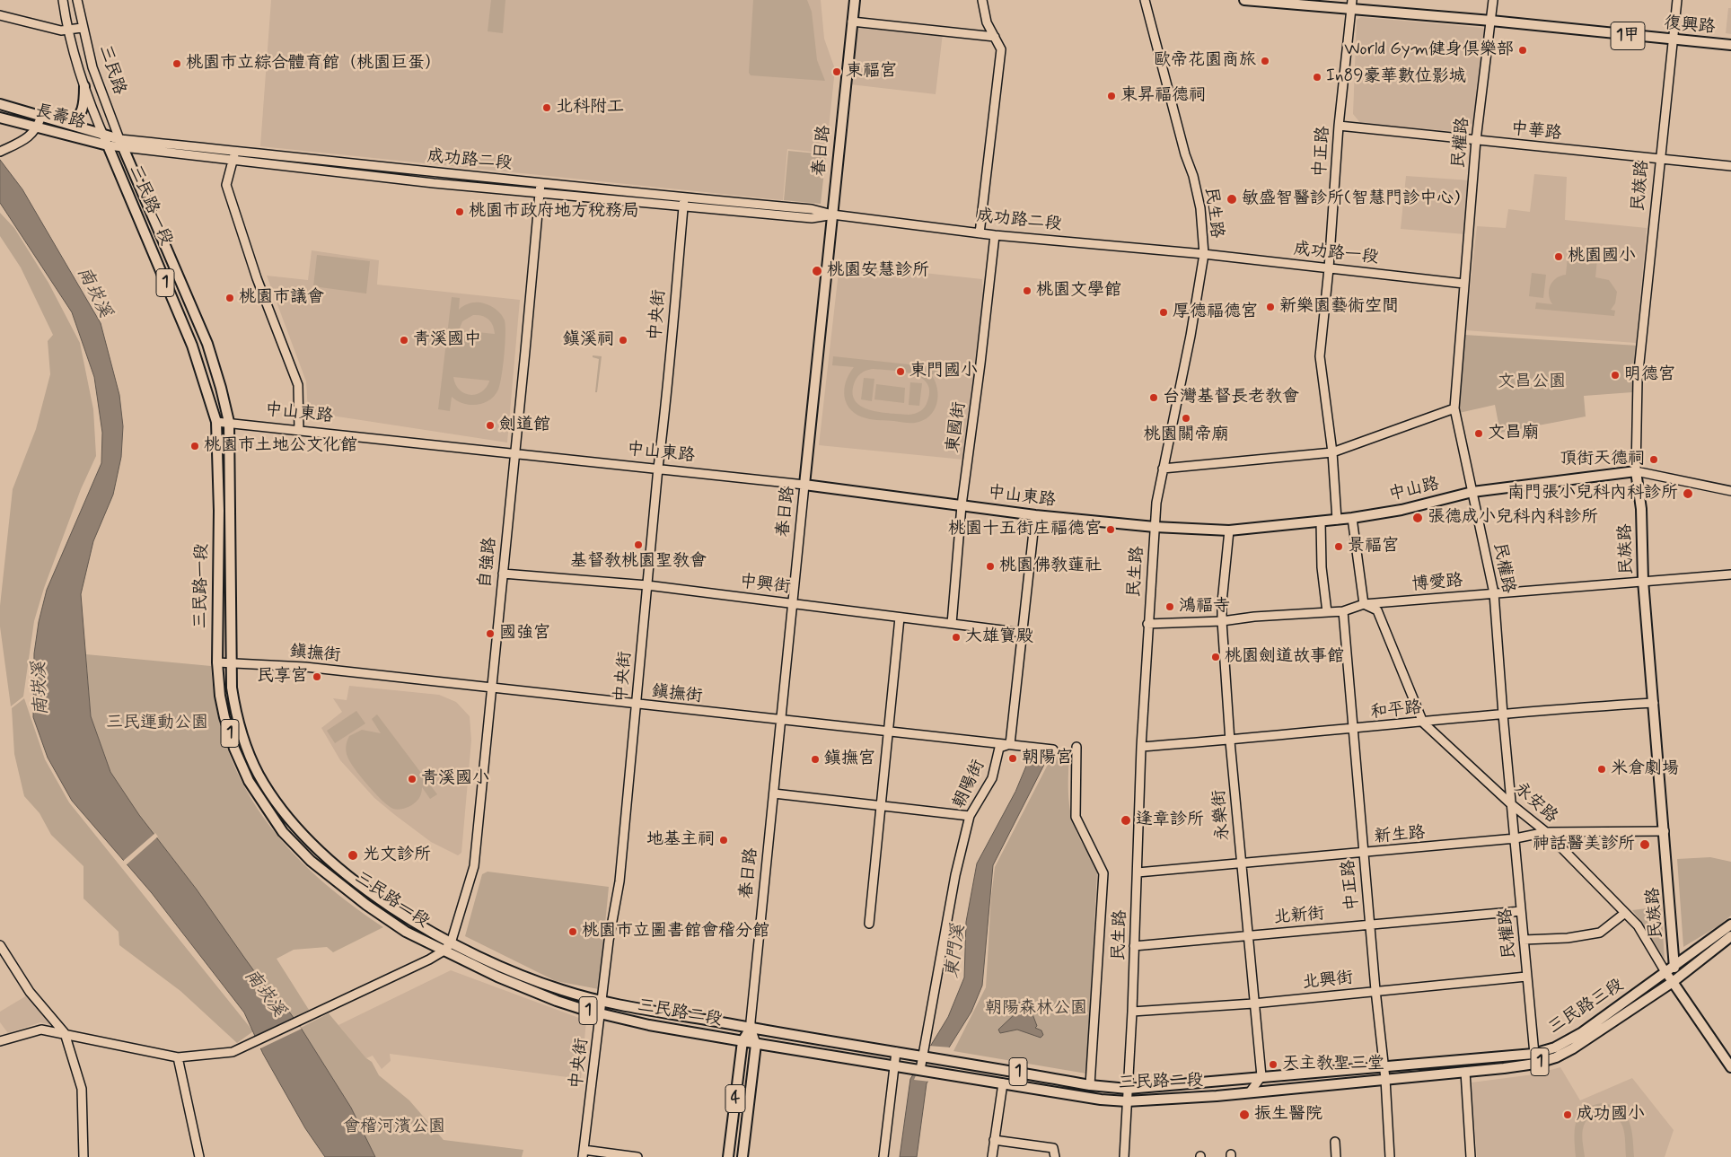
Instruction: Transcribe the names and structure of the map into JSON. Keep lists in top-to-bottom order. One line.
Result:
{"streets":{"main road":["復興路","1甲","長壽路","春日路","成功路二段","民族路","三民路一段","1","中山東路","中山路","永安路","三民路三段","三民路二段","4"],"street":["三民路","中華路","民權路","中正路","民生路","成功路一段","中央街","東國街","自強路","博愛路","中興街","鎮撫街","和平路","朝陽街","永樂街","新生路","北新街","北興街"]},"crossings":[["復興路","民權路"],["復興路","中正路"],["復興路","民族路"],["三民路","長壽路"],["三民路","成功路二段"],["三民路","三民路一段"],["長壽路","成功路二段"],["長壽路","三民路一段"],["中華路","民權路"],["中華路","中正路"],["中華路","民族路"],["民權路","成功路一段"],["民權路","中山路"],["民權路","博愛路"],["民權路","和平路"],["民權路","永安路"],["民權路","新生路"],["民權路","北新街"],["民權路","北興街"],["民權路","三民路三段"],["春日路","成功路二段"],["春日路","中山東路"],["春日路","中興街"],["春日路","鎮撫街"],["春日路","三民路二段"],["中正路","成功路一段"],["中正路","中山路"],["中正路","博愛路"],["中正路","和平路"],["中正路","新生路"],["中正路","北新街"],["中正路","北興街"],["中正路","三民路三段"],["中正路","三民路二段"],["成功路二段","三民路一段"],["成功路二段","民生路"],["成功路二段","成功路一段"],["成功路二段","中央街"],["成功路二段","東國街"],["成功路二段","自強路"],["民族路","中山路"],["民族路","博愛路"],["民族路","和平路"],["民族路","永安路"],["民族路","新生路"],["民族路","三民路三段"],["三民路一段","中山東路"],["三民路一段","自強路"],["三民路一段","鎮撫街"],["三民路一段","三民路二段"],["民生路","成功路一段"],["民生路","中山路"],["民生路","博愛路"],["民生路","和平路"],["民生路","新生路"],["民生路","北新街"],["民生路","北興街"],["民生路","三民路二段"],["中央街","中山東路"],["中央街","中興街"],["中央街","鎮撫街"],["中央街","三民路二段"],["中山東路","東國街"],["中山東路","中山路"],["中山東路","自強路"],["東國街","中興街"],["中山路","永樂街"],["自強路","中興街"],["自強路","鎮撫街"],["自強路","三民路二段"],["博愛路","永安路"],["博愛路","永樂街"],["鎮撫街","朝陽街"],["和平路","永安路"],["和平路","永樂街"],["朝陽街","三民路二段"],["永安路","新生路"],["永安路","三民路三段"],["永樂街","新生路"],["永樂街","北新街"],["永樂街","北興街"],["永樂街","三民路二段"],["三民路三段","三民路二段"]],"water":["南崁溪","東門溪"],"parks":["文昌公園","三民運動公園","朝陽森林公園","會稽河濱公園"],"places":["World Gym健身俱樂部","歐帝花園商旅","桃園市立綜合體育館（桃園巨蛋）","東福宮","In89豪華數位影城","東昇福德祠","北科附工","敏盛智醫診所(智慧門診中心)","桃園市政府地方稅務局","桃園國小","桃園安慧診所","桃園文學館","桃園市議會","新樂園藝術空間","厚德福德宮","青溪國中","鎮溪祠","東門國小","明德宮","台灣基督長老教會","桃園關帝廟","劍道館","文昌廟","桃園市土地公文化館","頂街天德祠","南門張小兒科內科診所","張德成小兒科內科診所","桃園十五街庄福德宮","基督教桃園聖教會","景福宮","桃園佛教蓮社","鴻福寺","國強宮","大雄寶殿","桃園劍道故事館","民享宮","朝陽宮","鎮撫宮","米倉劇場","青溪國小","逢章診所","地基主祠","神話醫美診所","光文診所","桃園市立圖書館會稽分館","天主教聖三堂","振生醫院","成功國小"]}
